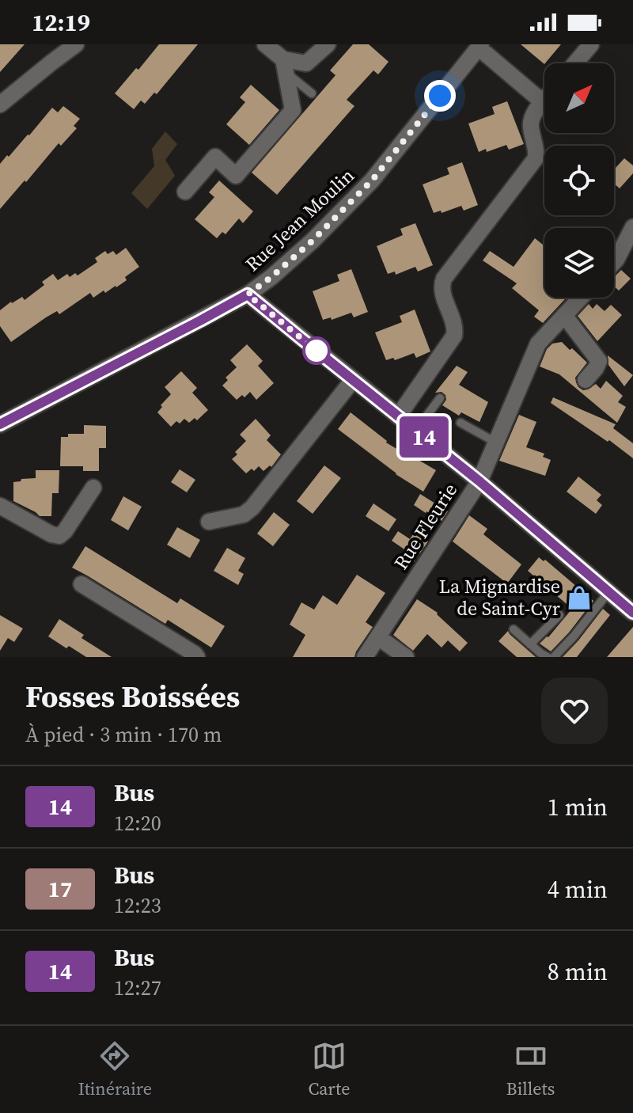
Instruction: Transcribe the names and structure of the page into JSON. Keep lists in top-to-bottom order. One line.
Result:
{"streets":{"street":["Rue Jean Moulin","Rue Fleurie"]},"places":{"shop":["La Mignardise de Saint-Cyr"]},"lines":["bus line 14"],"north":"top right","page":{"status":"12:19","on_map":"14","heading":["Fosses Boissées","À pied · 3 min · 170 m"],"list":[{"mark":"14","name":"Bus","note":"12:20","value":"1 min"},{"mark":"17","name":"Bus","note":"12:23","value":"4 min"},{"mark":"14","name":"Bus","note":"12:27","value":"8 min"}],"tabs":["Itinéraire","Carte","Billets"]}}
